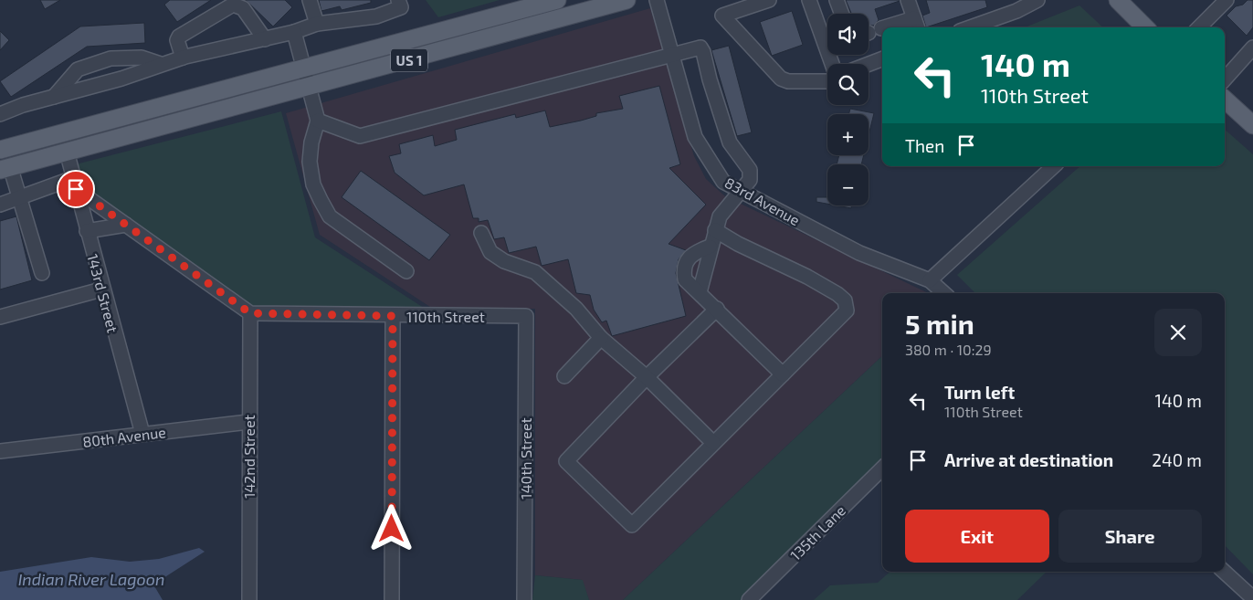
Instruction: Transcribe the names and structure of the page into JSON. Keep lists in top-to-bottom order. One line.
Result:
{"streets":{"main road":["US 1"],"street":["83rd Avenue","143rd Street","110th Street","80th Avenue","142nd Street","140th Street","135th Lane"]},"crossings":[["US 1","143rd Street"],["143rd Street","80th Avenue"],["110th Street","142nd Street"],["110th Street","140th Street"],["80th Avenue","142nd Street"]],"water":["Indian River Lagoon"],"page":{"map_buttons":["+","−"],"turn":["140 m","110th Street"],"then":"Then","heading":["5 min","380 m · 10:29"],"list":[{"name":"Turn left","note":"110th Street","value":"140 m"},{"name":"Arrive at destination","value":"240 m"}],"buttons":["Exit","Share"]}}
